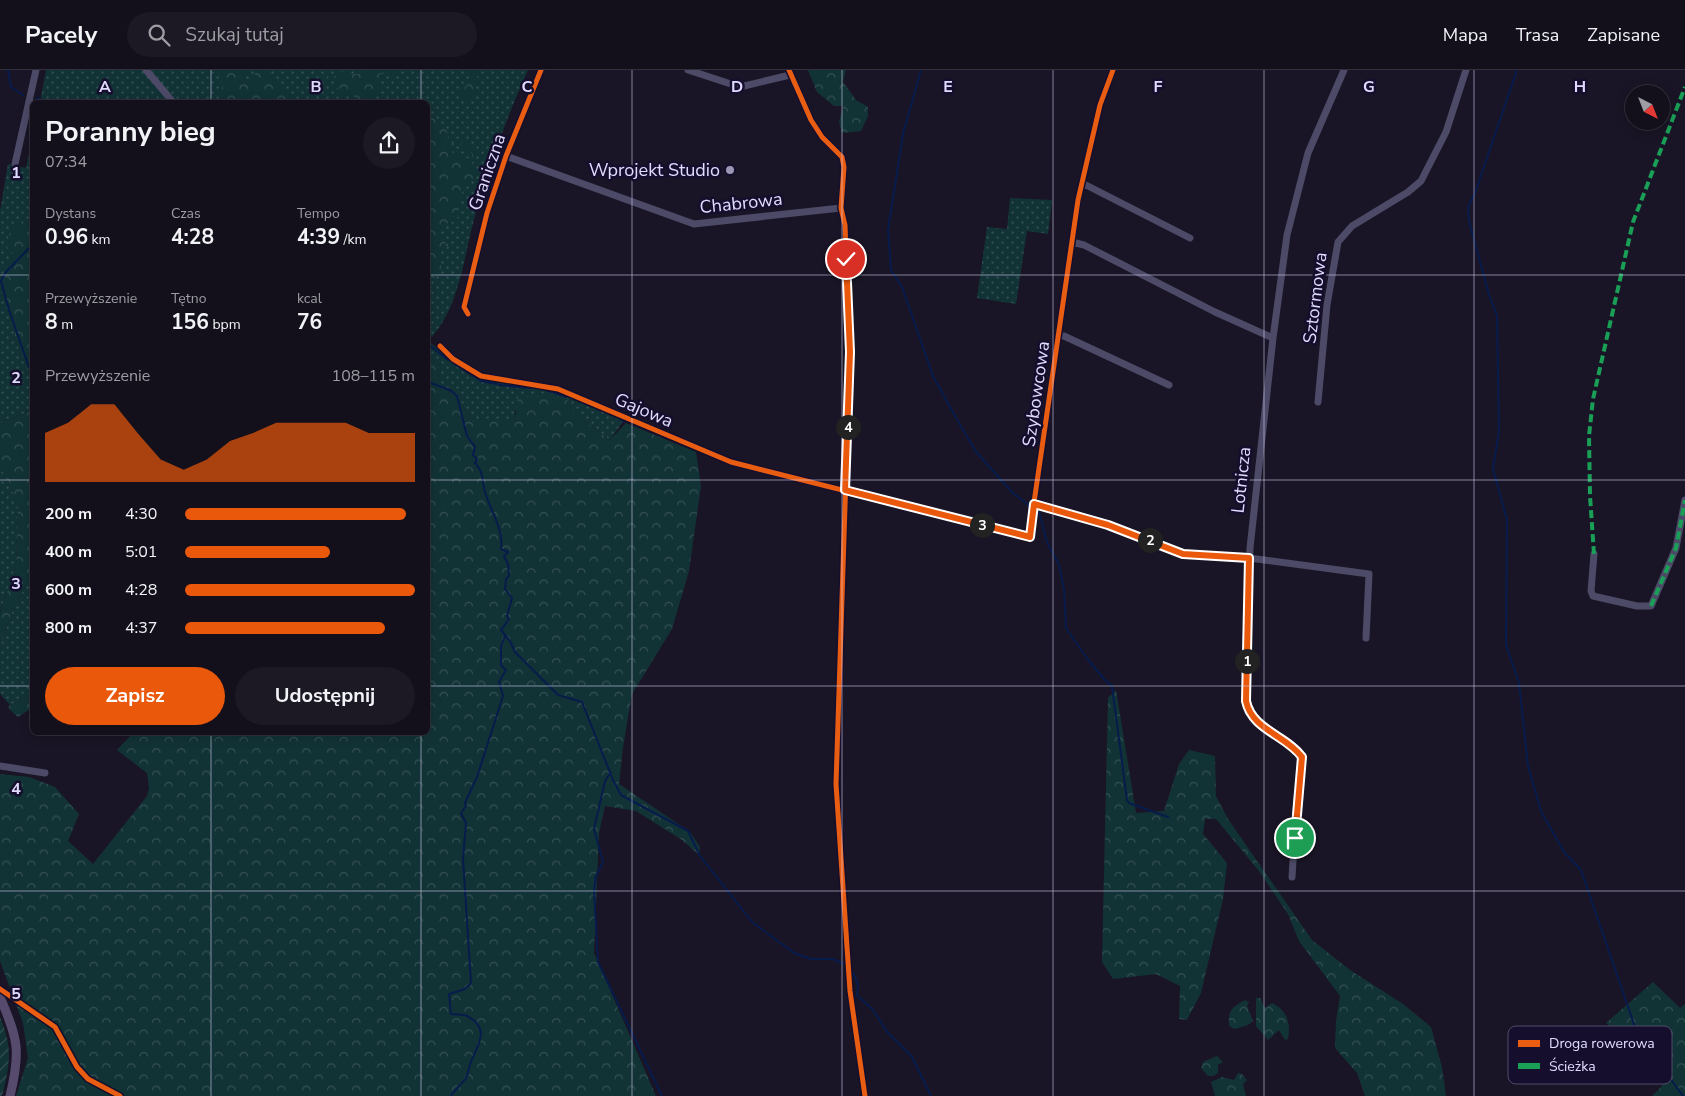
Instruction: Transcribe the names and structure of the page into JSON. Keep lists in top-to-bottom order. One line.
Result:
{"streets":{"street":["Graniczna","Chabrowa","Sztormowa","Szybowcowa","Gajowa","Lotnicza"]},"crossings":[["Graniczna","Chabrowa"],["Szybowcowa","Gajowa"]],"places":["Wprojekt Studio"],"legend":["Droga rowerowa","Ścieżka"],"north":"bottom right","page":{"header":"Pacely","search":"Szukaj tutaj","nav":["Mapa","Trasa","Zapisane"],"heading":["Poranny bieg","07:34"],"stats":[["Dystans","0.96 km"],["Czas","4:28"],["Tempo","4:39 /km"],["Przewyższenie","8 m"],["Tętno","156 bpm"],["kcal","76"]],"chart":["Przewyższenie","108–115 m"],"pins":["4","3","2","1"],"list":[{"name":"200 m","note":"4:30"},{"name":"400 m","note":"5:01"},{"name":"600 m","note":"4:28"},{"name":"800 m","note":"4:37"}],"buttons":["Zapisz","Udostępnij"]},"grid":{"columns":["A","B","C","D","E","F","G","H"],"rows":["1","2","3","4","5"]}}
